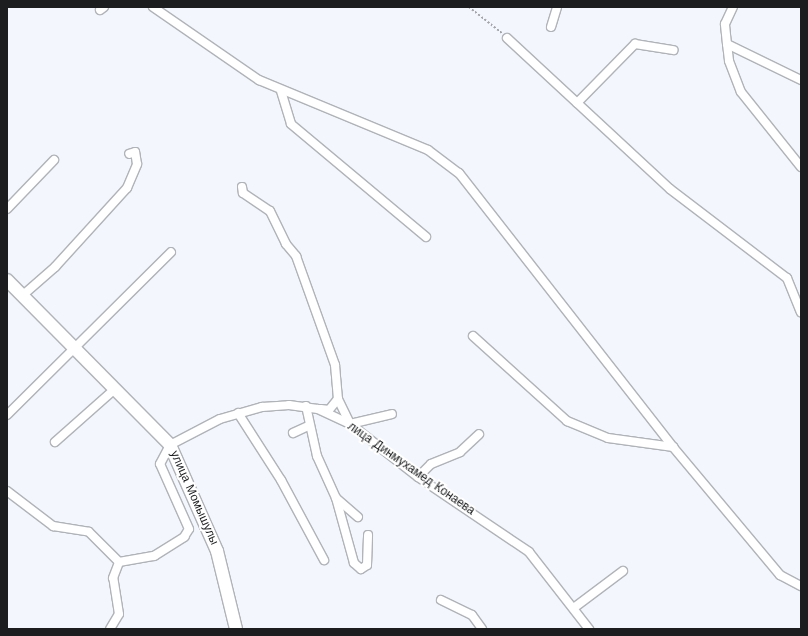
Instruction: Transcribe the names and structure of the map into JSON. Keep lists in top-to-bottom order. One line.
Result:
{"streets":{"main road":["улица Момышулы"],"street":["лица Динмухамед Конаева"]},"crossings":[["лица Динмухамед Конаева","улица Момышулы"]]}
